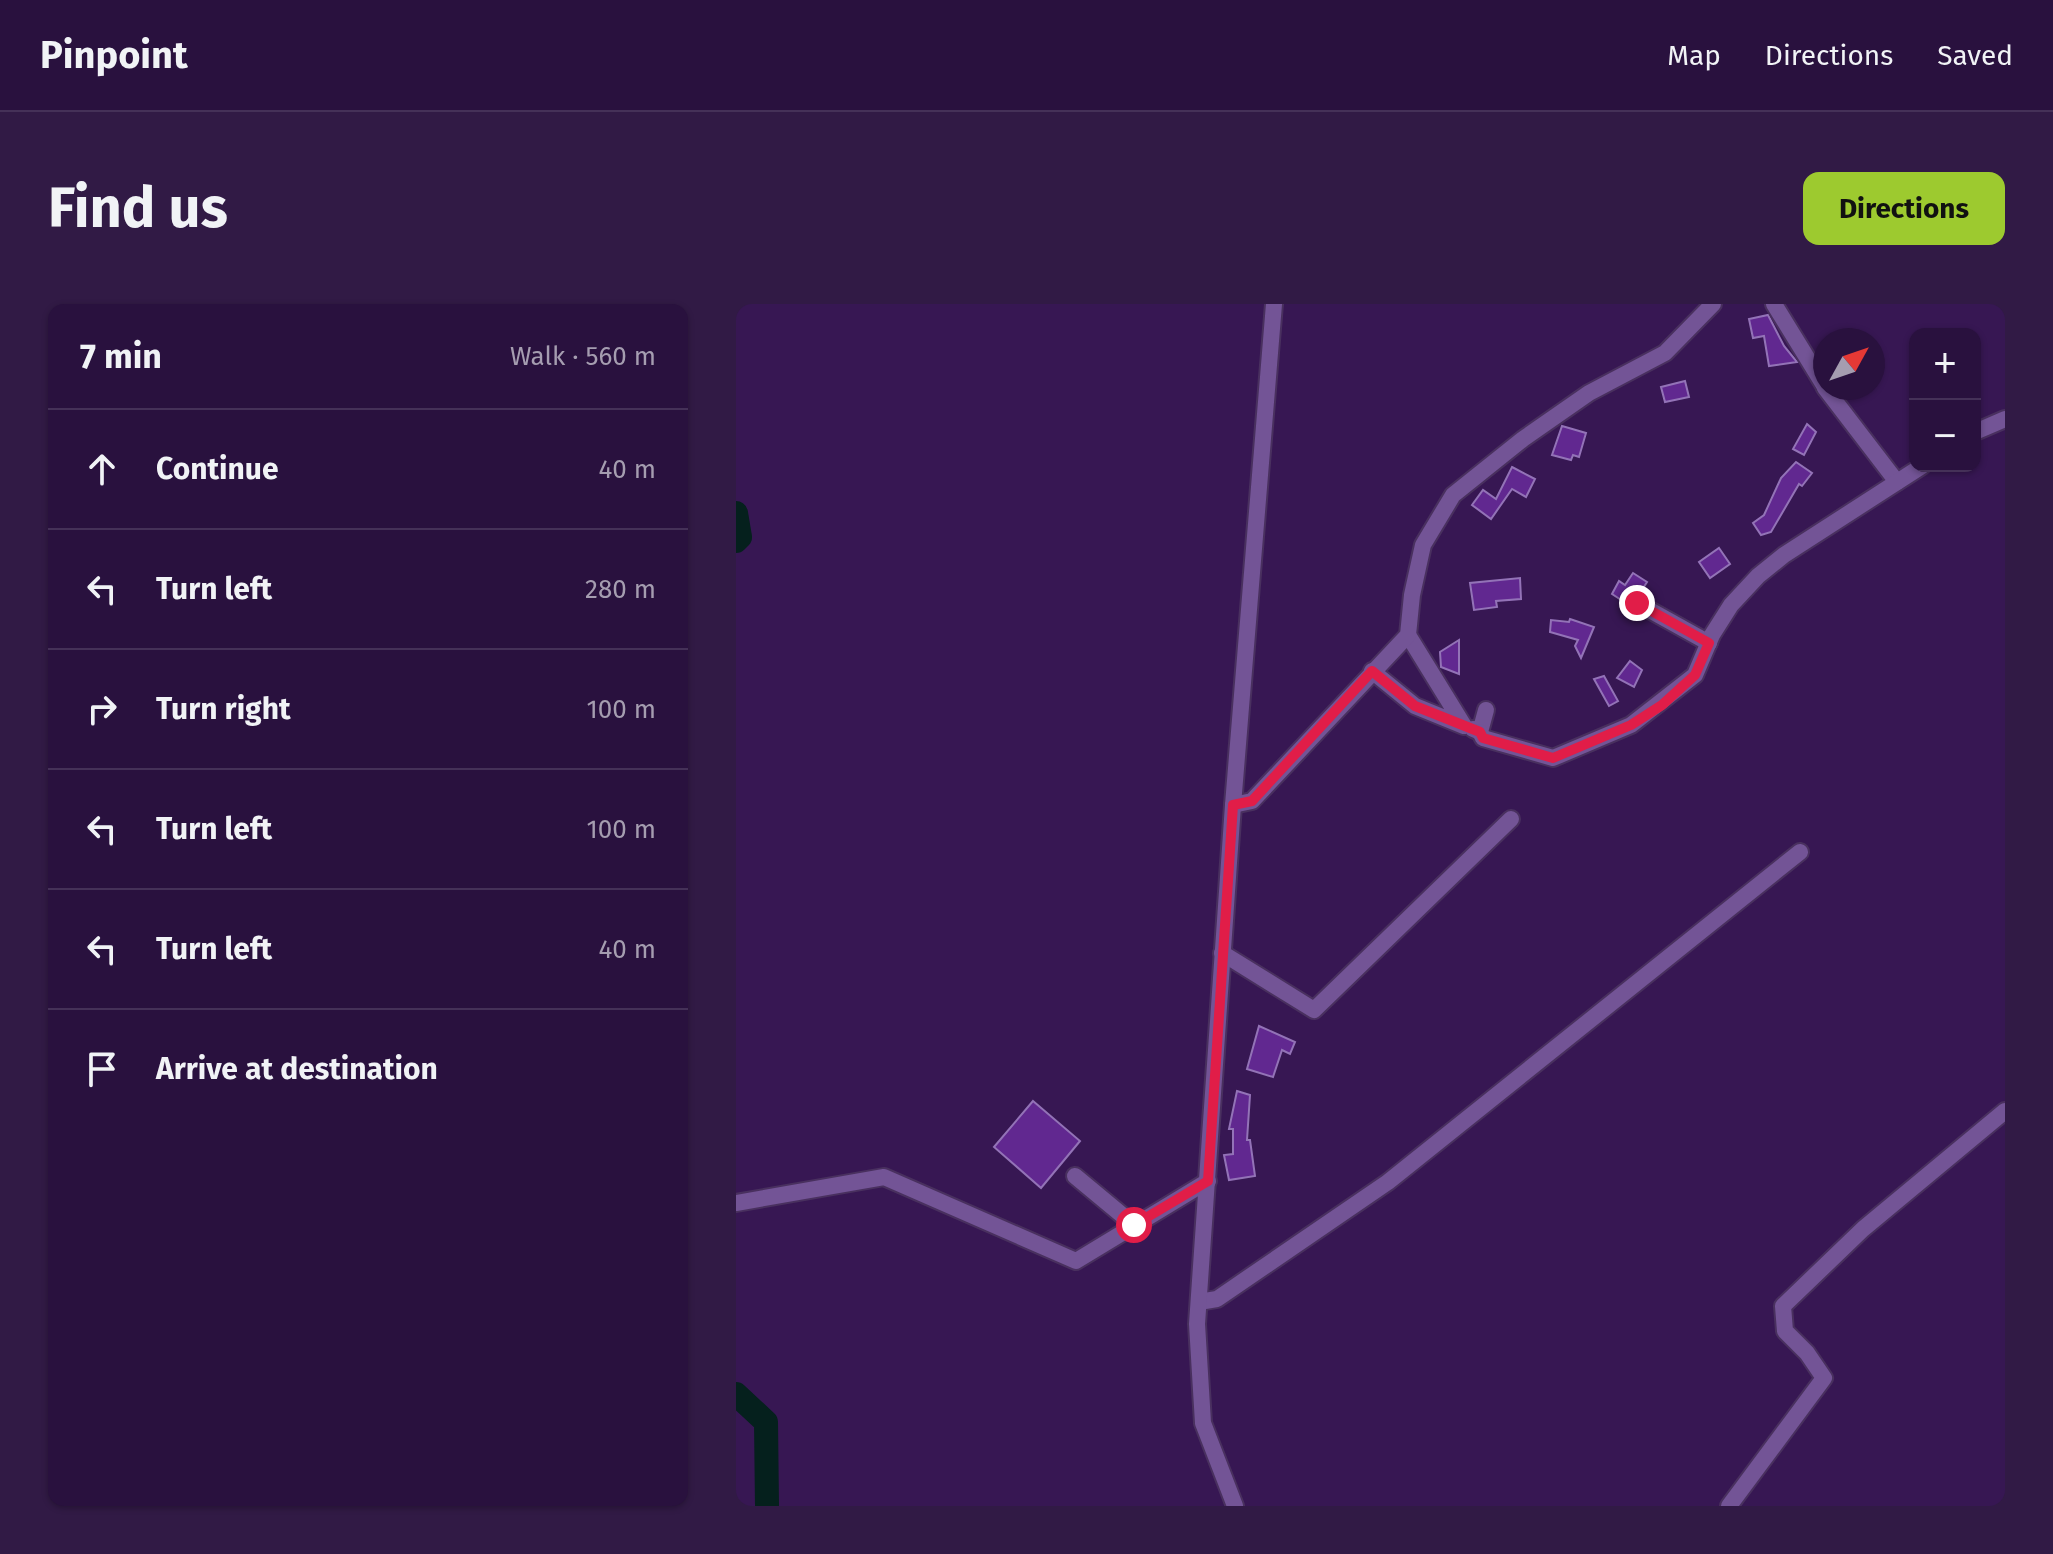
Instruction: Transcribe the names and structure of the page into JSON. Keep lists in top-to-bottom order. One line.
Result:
{"north":"top right","page":{"header":"Pinpoint","nav":["Map","Directions","Saved"],"buttons":"Directions","title":"Find us","heading":["7 min","Walk · 560 m"],"map_buttons":["+","−"],"list":[["Continue","40 m"],["Turn left","280 m"],["Turn right","100 m"],["Turn left","100 m"],["Turn left","40 m"],"Arrive at destination"]}}
